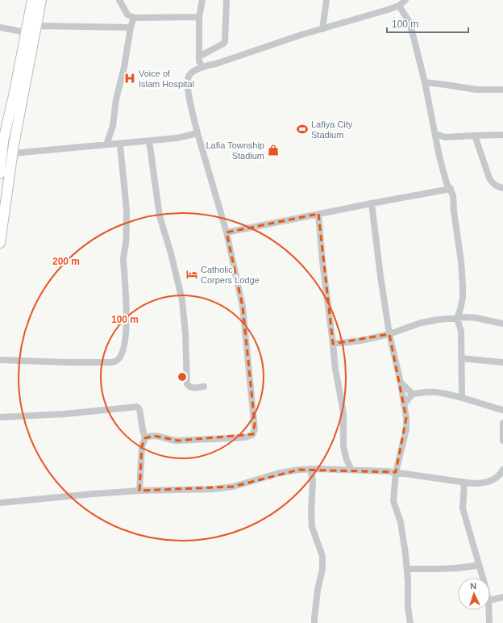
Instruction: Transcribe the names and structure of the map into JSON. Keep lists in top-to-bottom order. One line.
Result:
{"places":{"hospital":["Voice of Islam Hospital"],"sports":["Lafiya City Stadium"],"shop":["Lafia Township Stadium"],"hotel":["Catholic Corpers Lodge"]},"scale_bar":"100 m","north":"top","rings":["200 m","100 m"]}
